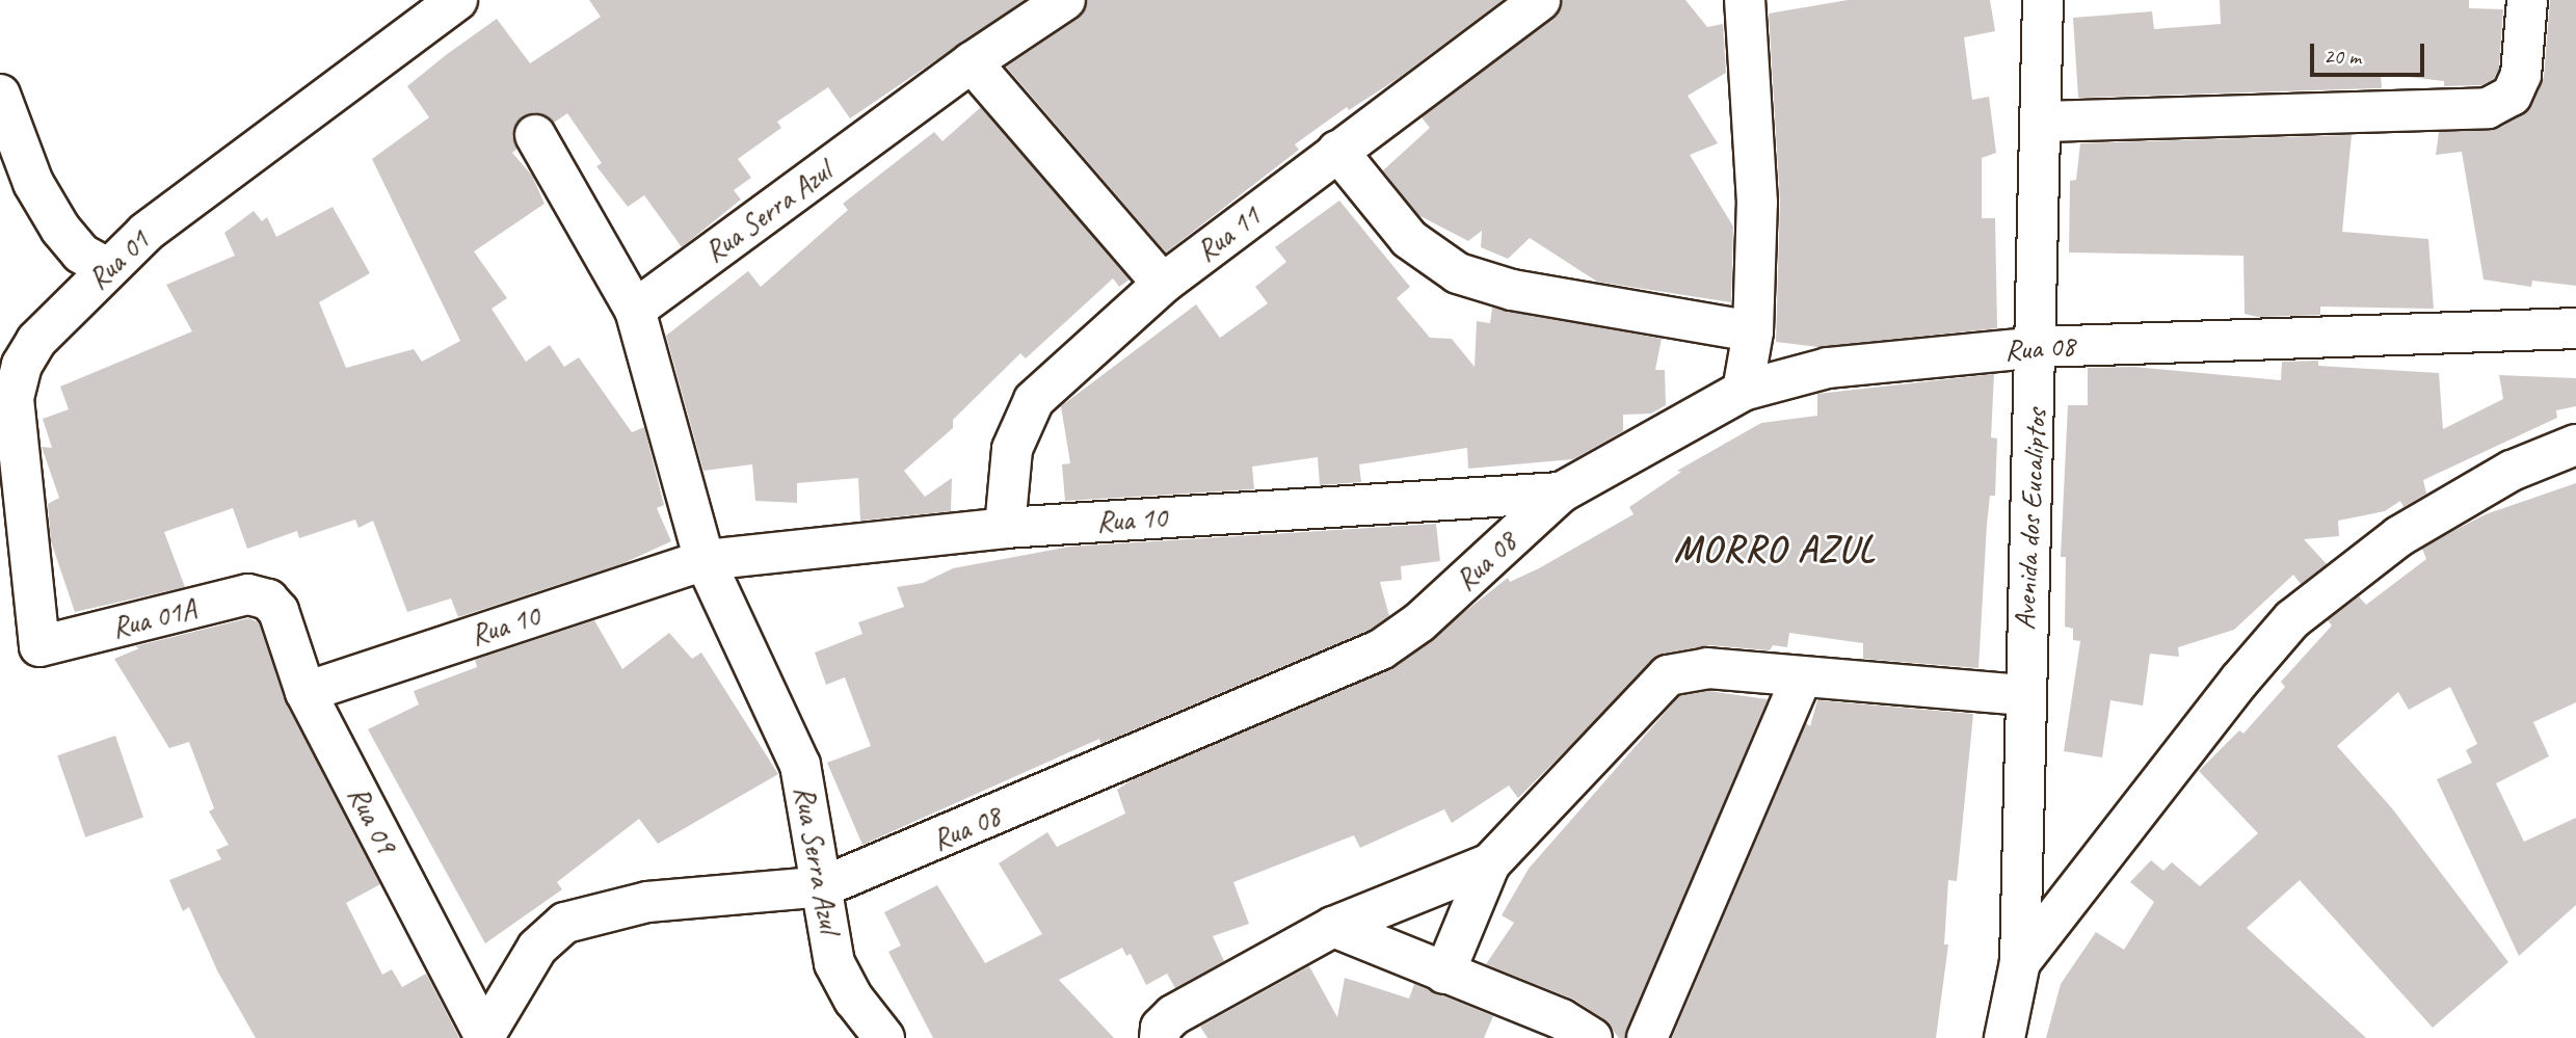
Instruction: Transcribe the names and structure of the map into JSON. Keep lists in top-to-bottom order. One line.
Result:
{"streets":{"street":["Rua Serra Azul","Rua 11","Rua 01","Rua 08","Rua 10","Avenida dos Eucaliptos","Rua 01A","Rua 09"]},"crossings":[["Rua Serra Azul","Rua 08"],["Rua Serra Azul","Rua 10"],["Rua 11","Rua 10"],["Rua 01","Rua 01A"],["Rua 08","Rua 10"],["Rua 08","Avenida dos Eucaliptos"],["Rua 08","Rua 09"],["Rua 10","Rua 09"],["Rua 01A","Rua 09"]],"districts":["MORRO AZUL"],"scale_bar":"20 m"}
